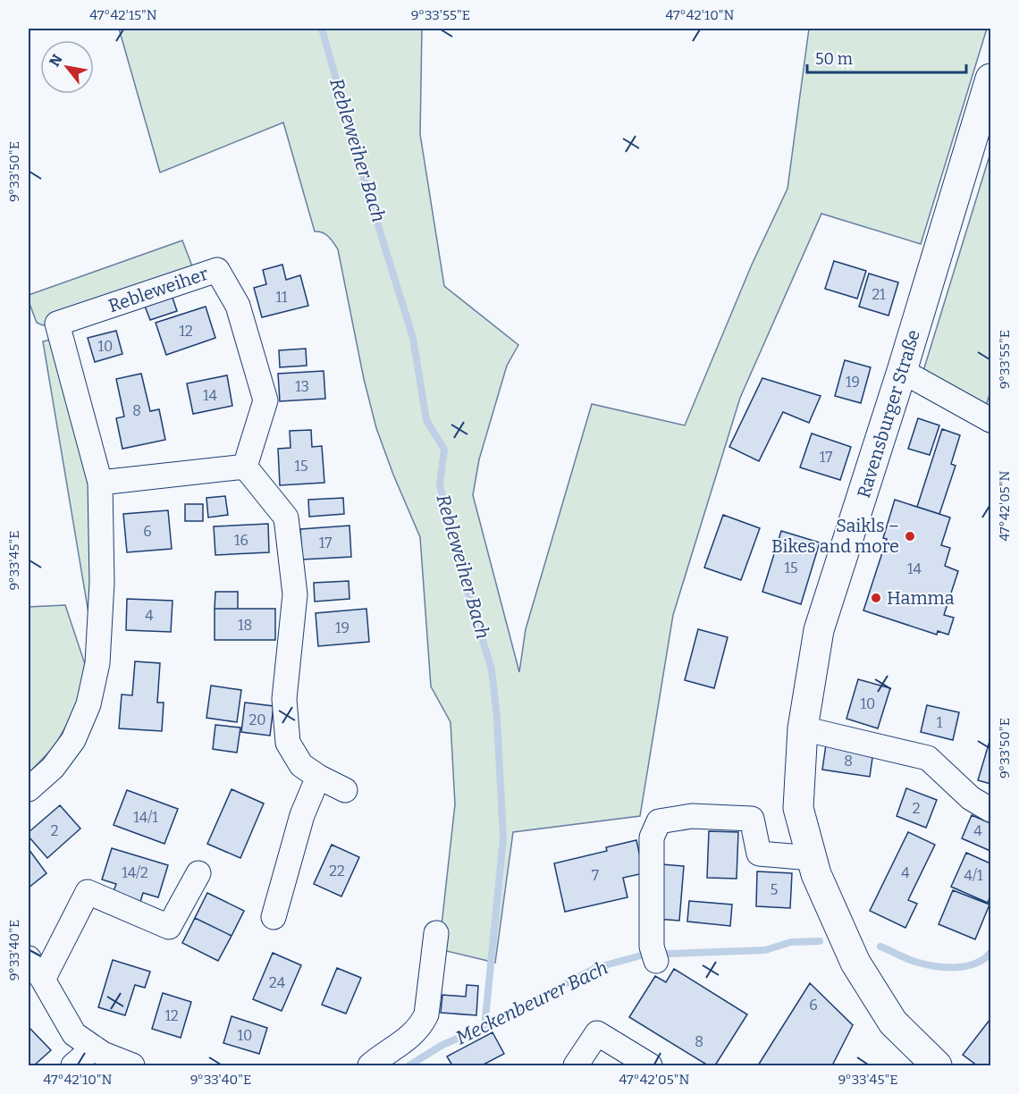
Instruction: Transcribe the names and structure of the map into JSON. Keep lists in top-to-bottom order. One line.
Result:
{"streets":{"main road":["Ravensburger Straße"],"street":["Rebleweiher"]},"water":["Rebleweiher Bach","Meckenbeurer Bach"],"places":["Saikls – Bikes and more","Hamma"],"house_numbers":["21","11","12","10","19","13","14","8","17","15","6","16","17","15","14","4","18","19","10","20","1","8","2","14/1","2","4","22","14/2","4","7","4/1","5","24","6","12","10","8"],"scale_bar":"50 m","north":"top left","coordinates":["47°42'15\"N","9°33'55\"E","47°42'10\"N","9°33'50\"E","47°42'05\"N","9°33'45\"E","9°33'40\"E"]}
